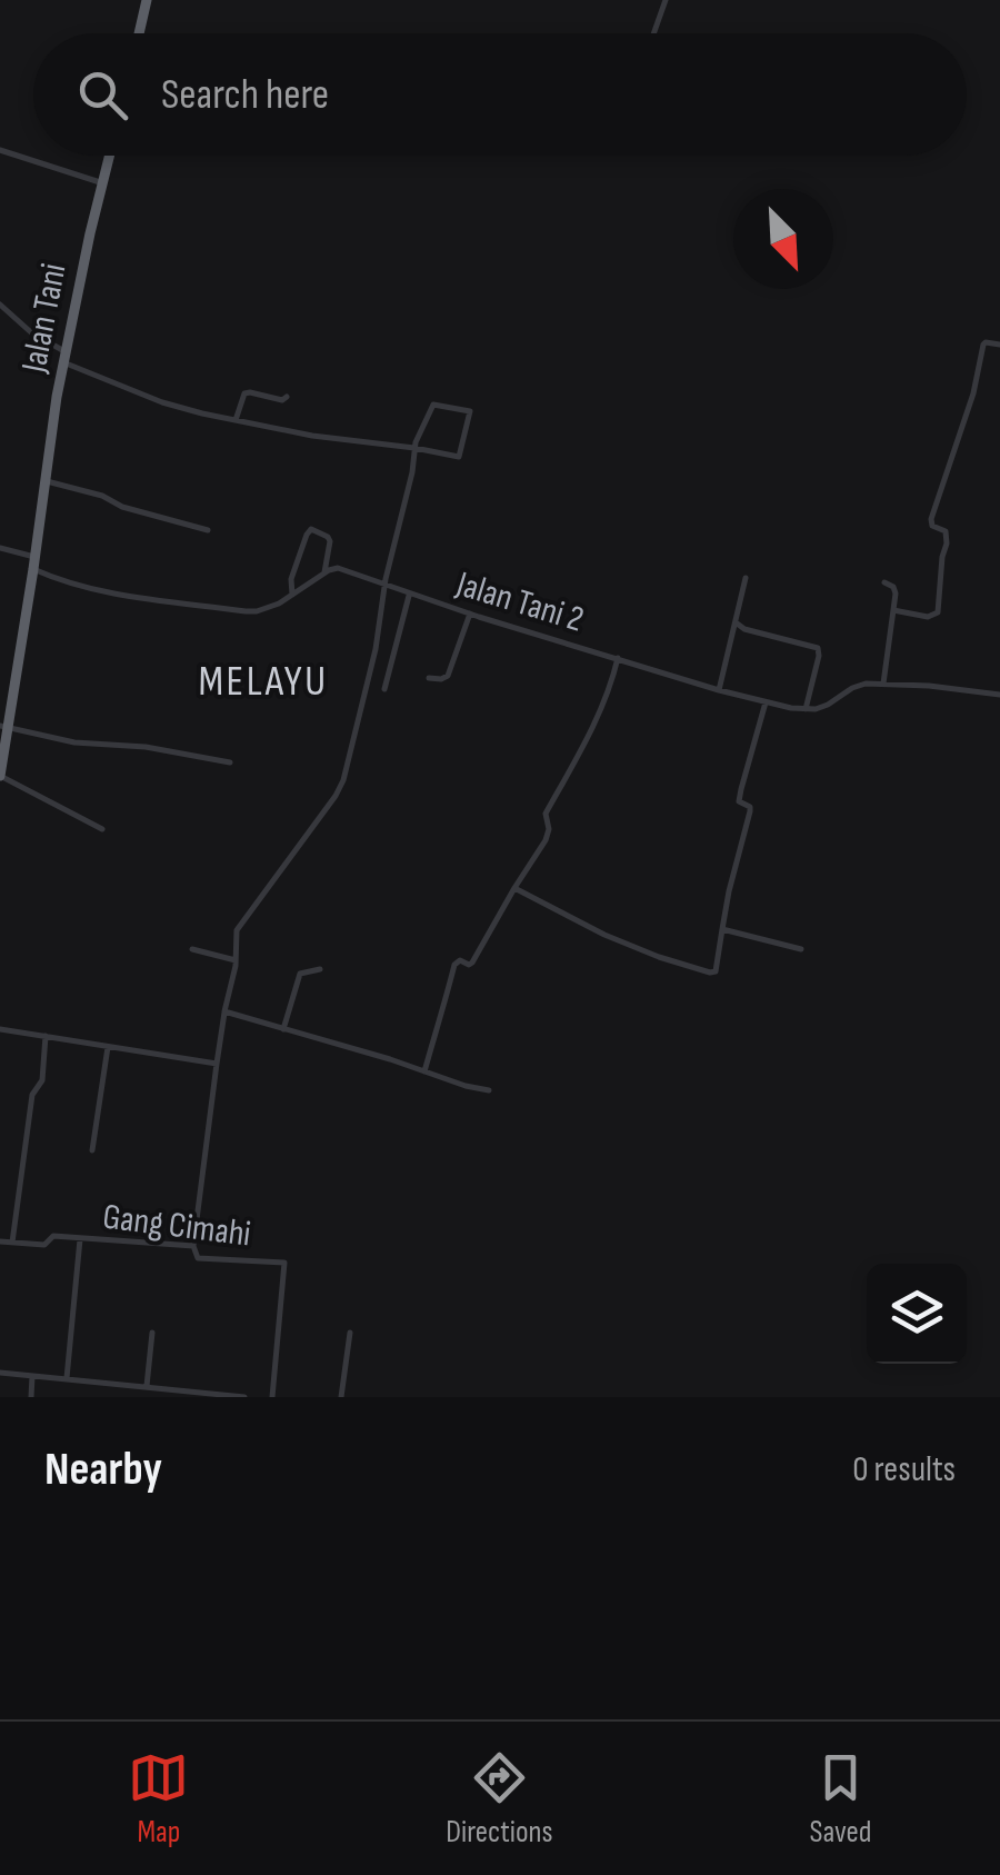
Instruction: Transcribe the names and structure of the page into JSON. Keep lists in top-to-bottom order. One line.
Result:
{"streets":{"highway":["Jalan Tani"],"street":["Jalan Tani 2","Gang Cimahi"]},"districts":["MELAYU"],"north":"bottom right","page":{"search":"Search here","heading":["Nearby","0 results"],"nav":["Map","Directions","Saved"]}}
